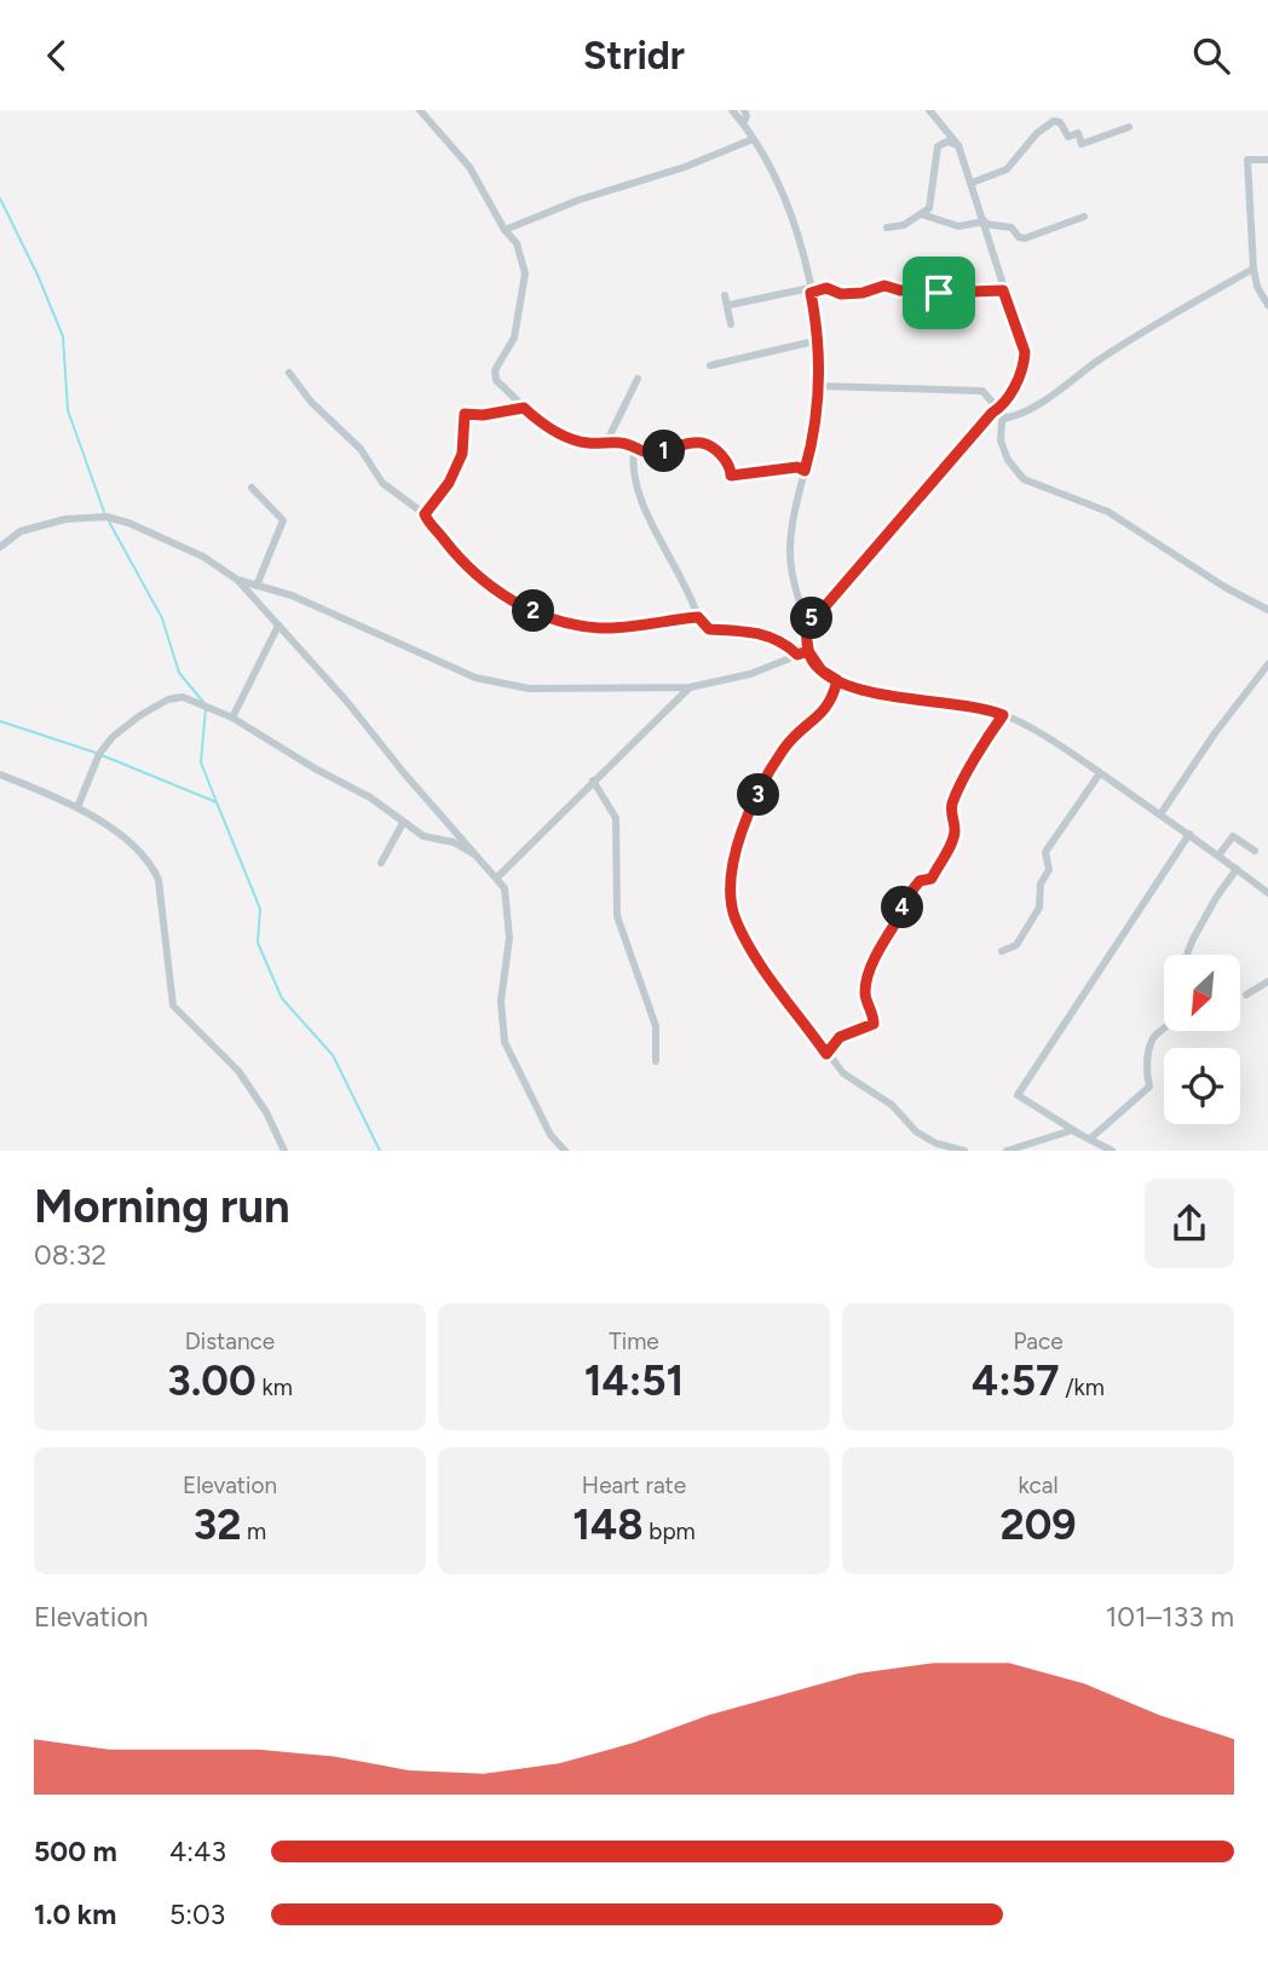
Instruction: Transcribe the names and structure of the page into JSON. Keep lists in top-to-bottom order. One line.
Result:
{"north":"bottom left","page":{"header":"Stridr","pins":["1","2","5","3","4"],"heading":["Morning run","08:32"],"stats":[["Distance","3.00 km"],["Time","14:51"],["Pace","4:57 /km"],["Elevation","32 m"],["Heart rate","148 bpm"],["kcal","209"]],"chart":["Elevation","101–133 m"],"list":[{"name":"500 m","note":"4:43"},{"name":"1.0 km","note":"5:03"}]}}
